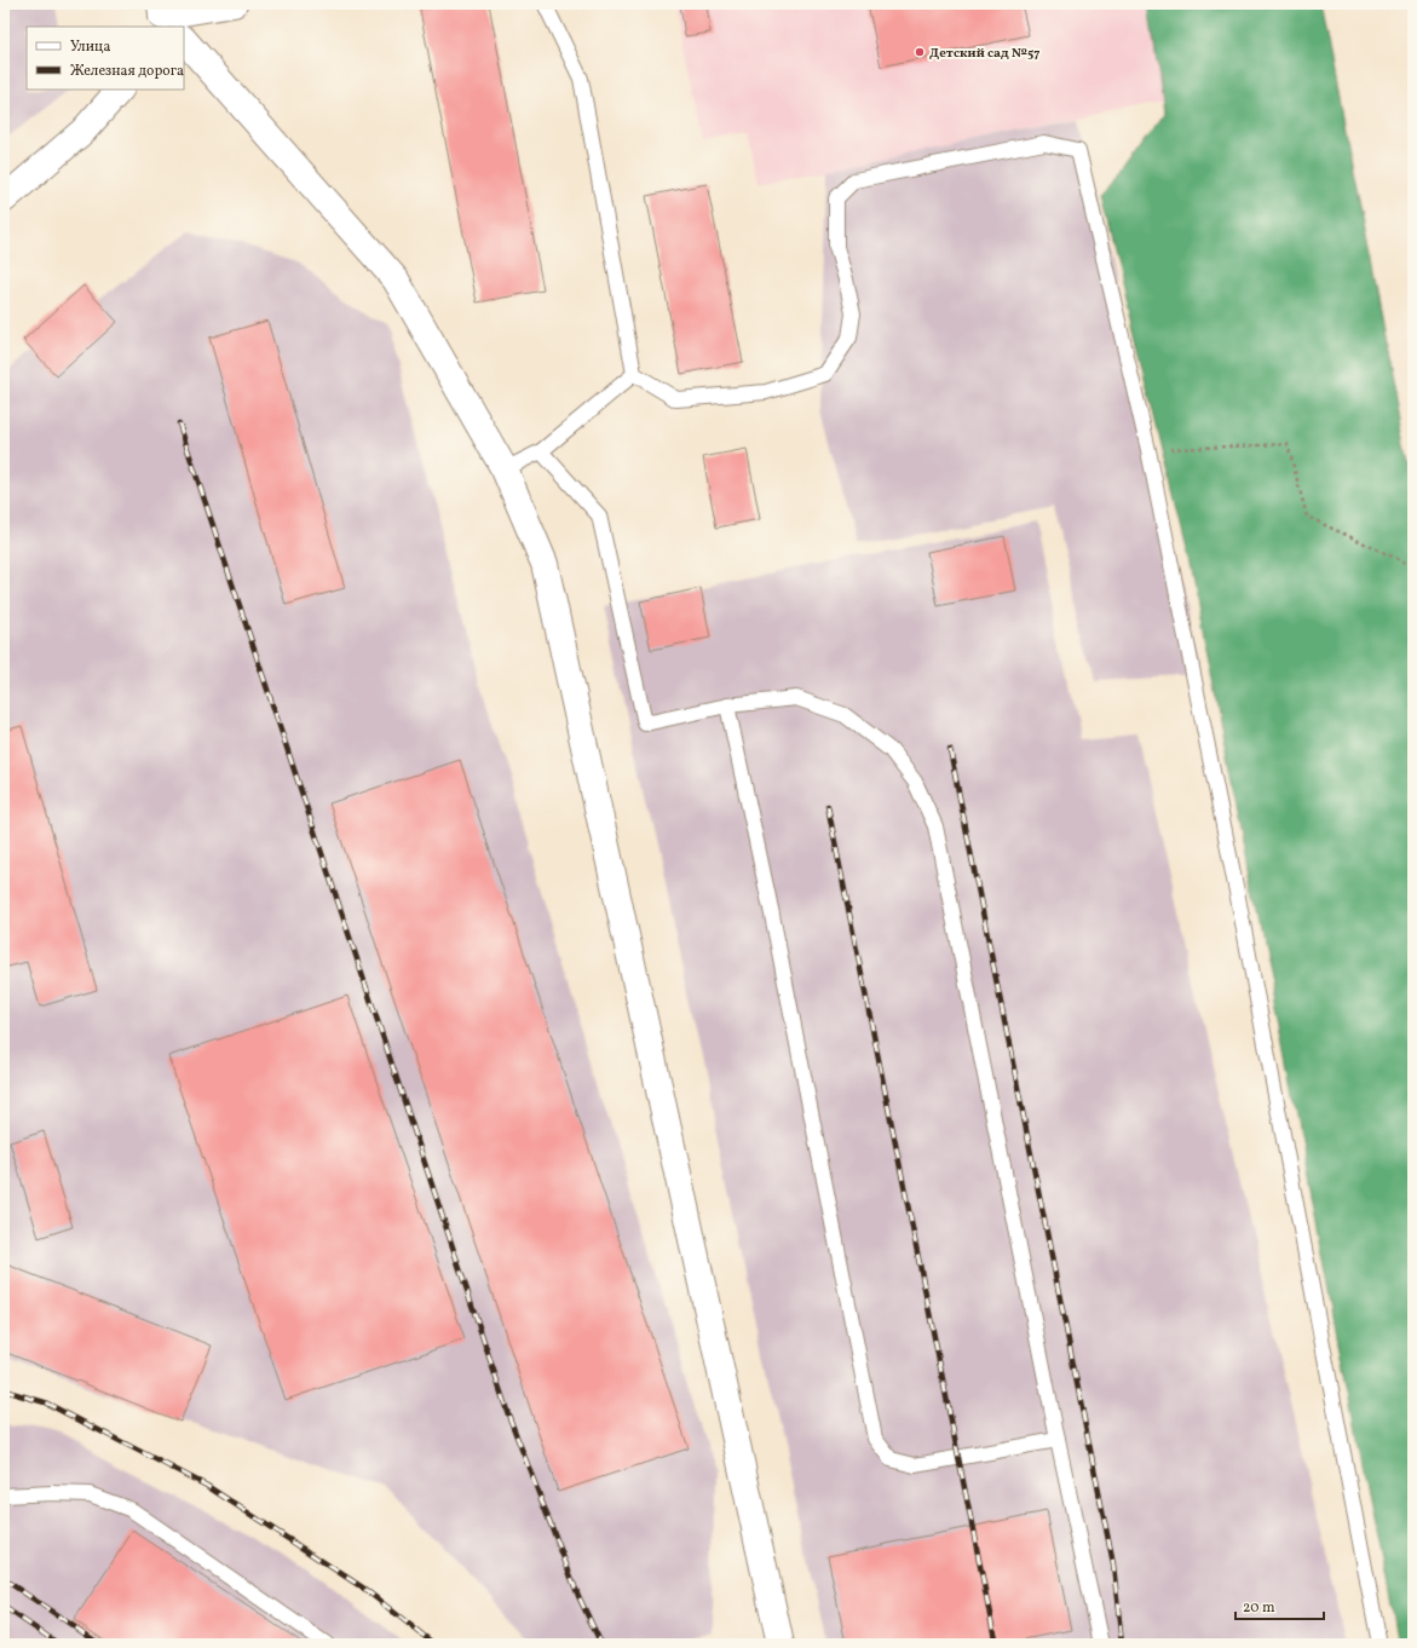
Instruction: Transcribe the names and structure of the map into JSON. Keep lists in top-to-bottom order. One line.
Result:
{"places":["Детский сад №57"],"legend":["Улица","Железная дорога"],"scale_bar":"20 m"}
